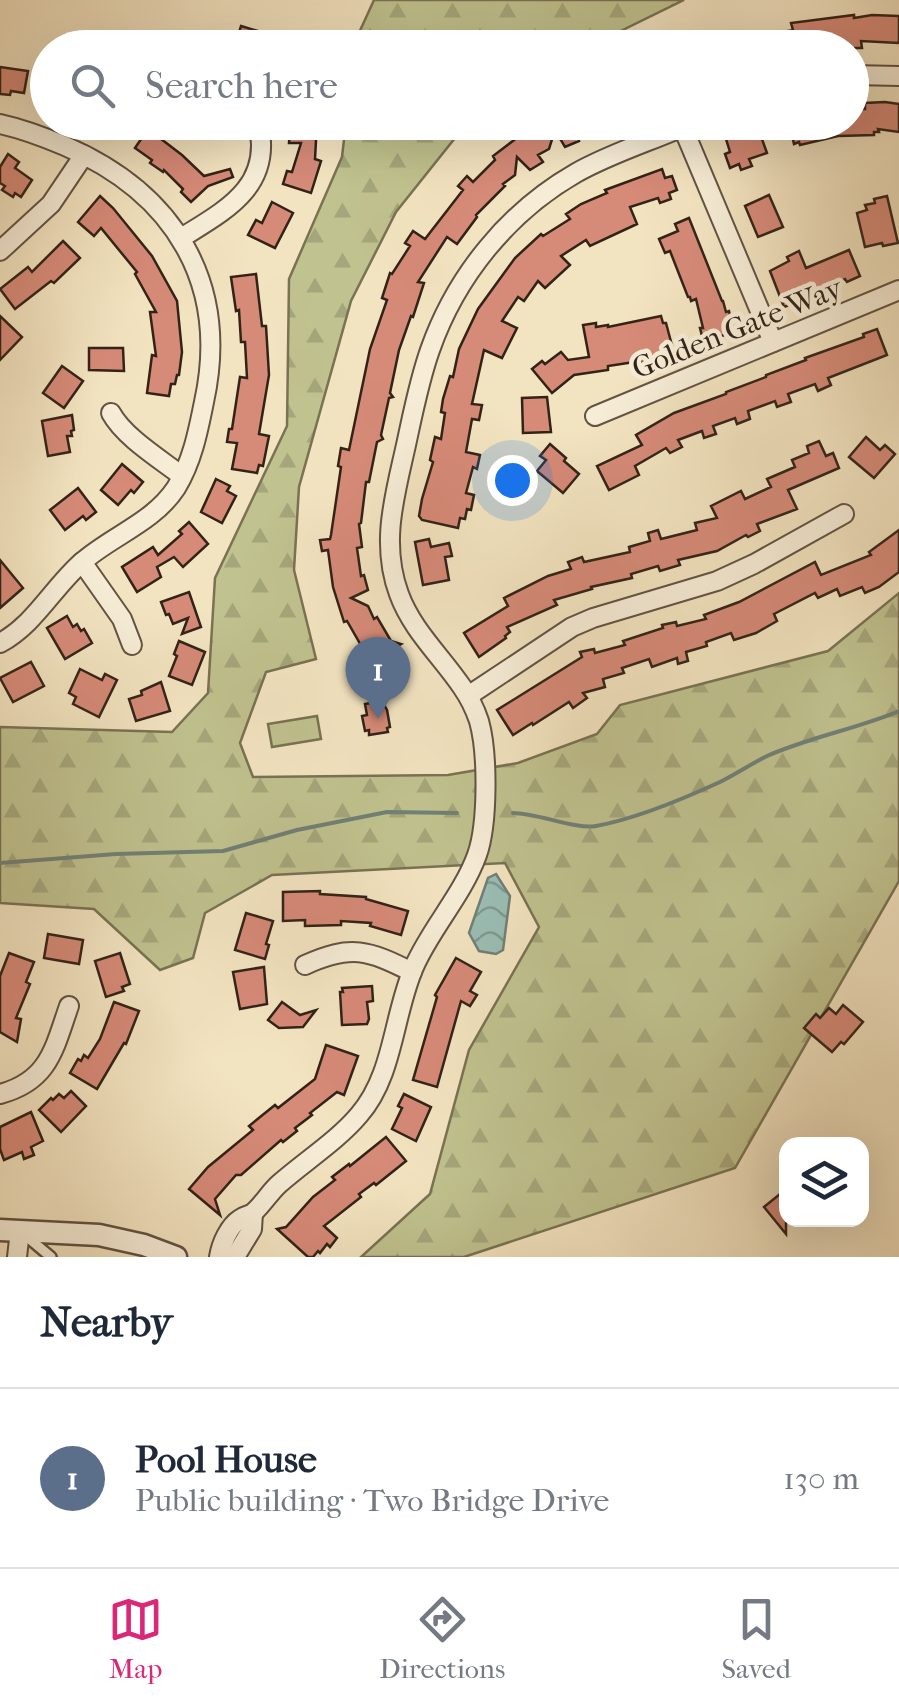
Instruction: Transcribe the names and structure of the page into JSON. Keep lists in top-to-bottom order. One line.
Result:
{"streets":{"street":["Golden Gate Way"]},"page":{"search":"Search here","pins":"1","heading":"Nearby","list":[{"mark":"1","name":"Pool House","note":"Public building · Two Bridge Drive","value":"130 m"}],"nav":["Map","Directions","Saved"]}}
